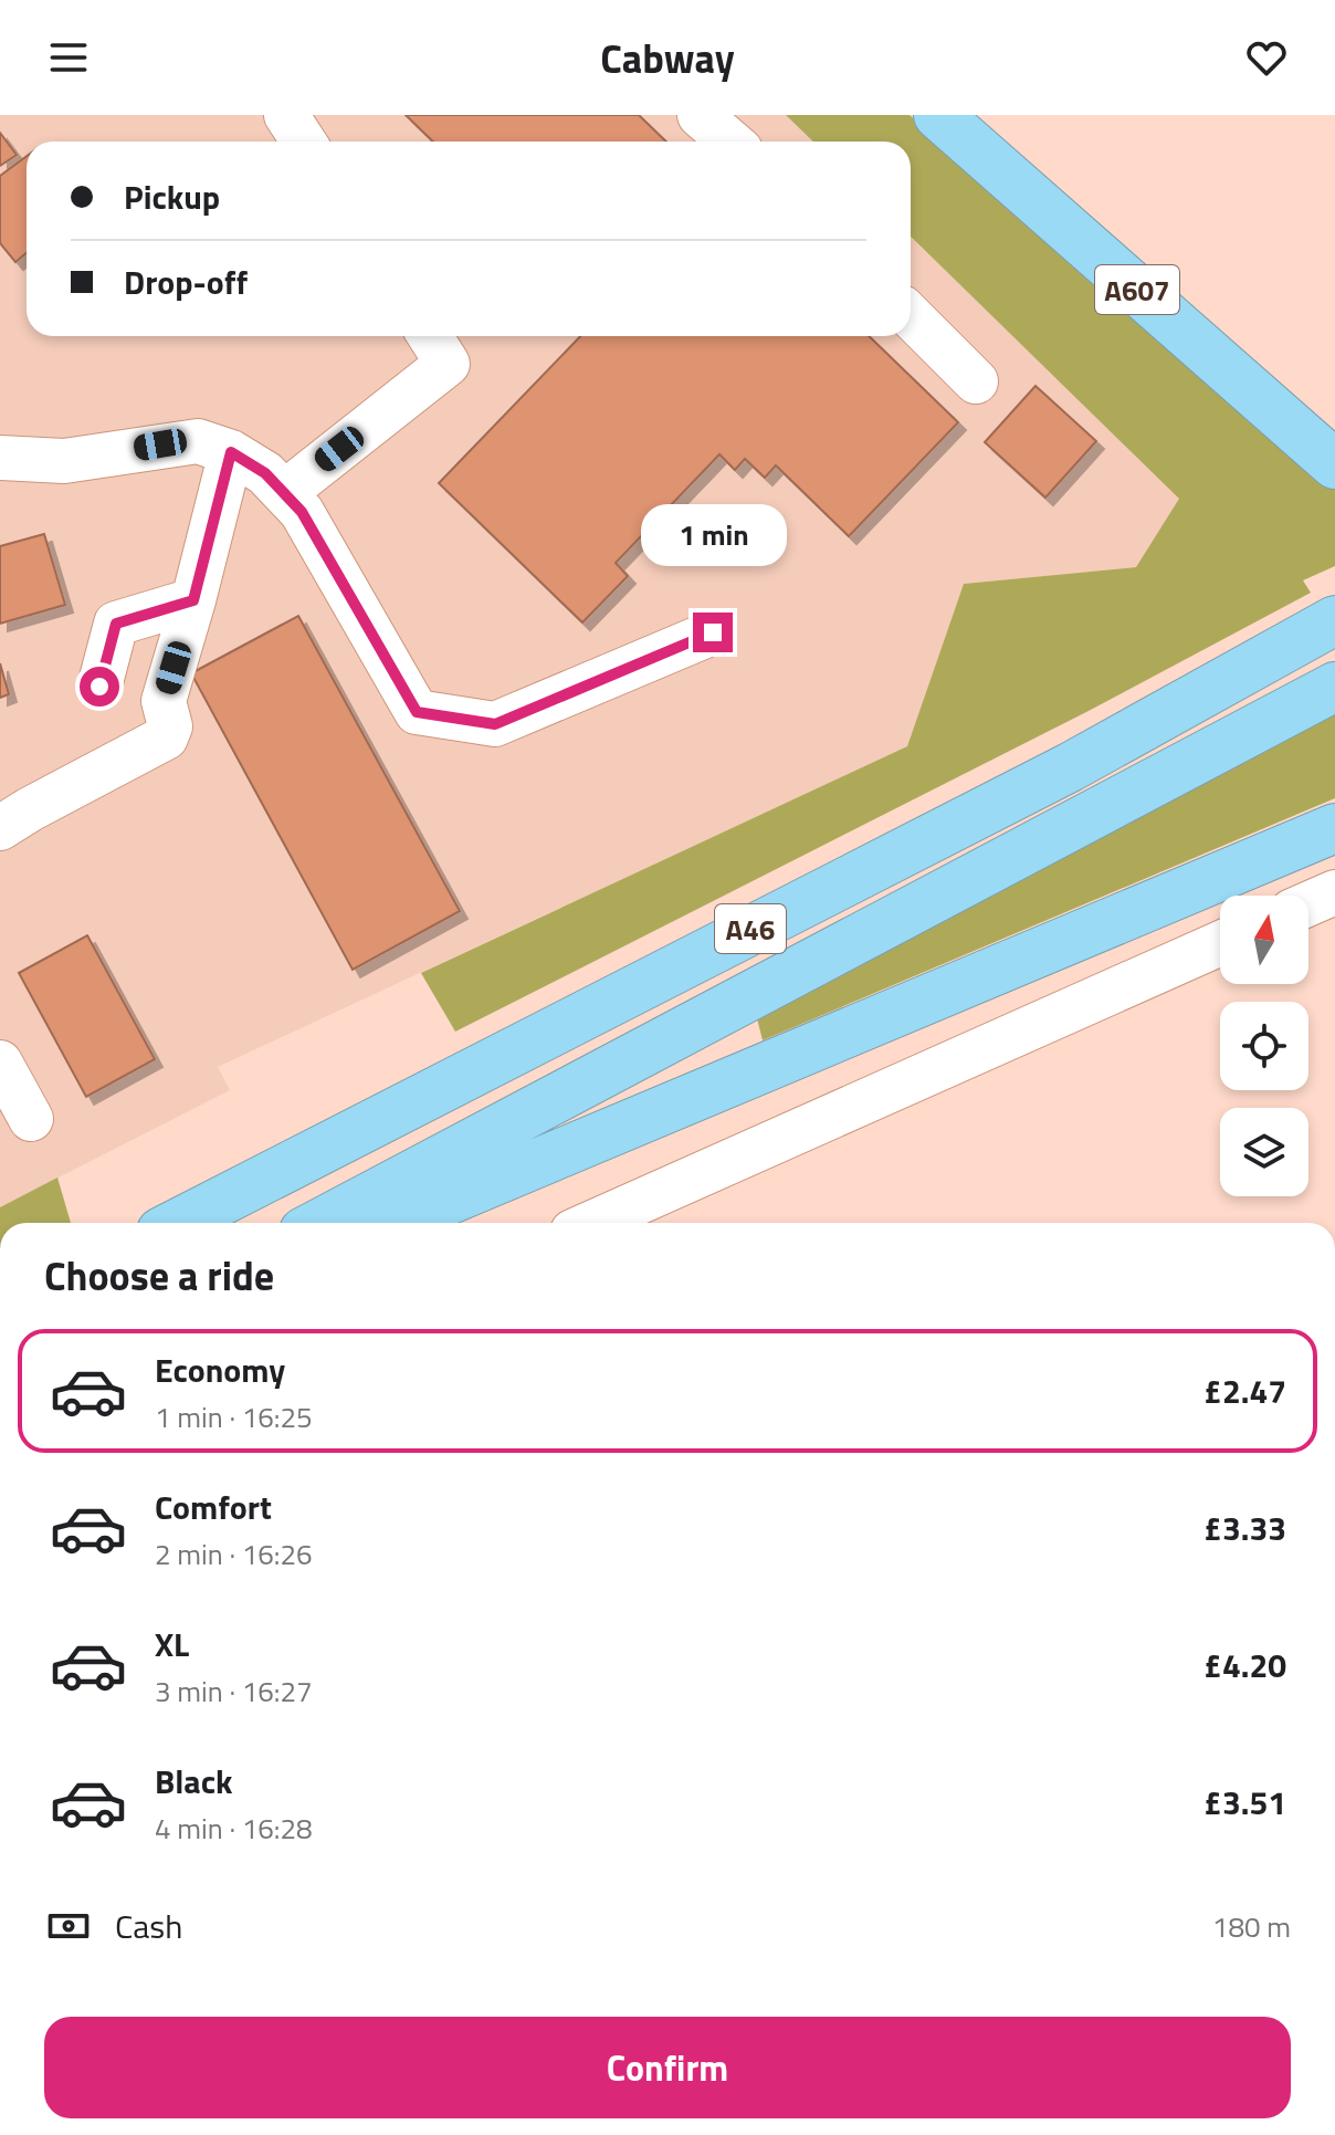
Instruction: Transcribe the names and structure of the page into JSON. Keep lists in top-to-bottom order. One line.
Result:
{"streets":{"highway":["A607","A46"]},"north":"top","page":{"header":"Cabway","banner":["Pickup","Drop-off"],"bubble":"1 min","heading":"Choose a ride","list":[{"name":"Economy","note":"1 min · 16:25","value":"£2.47"},{"name":"Comfort","note":"2 min · 16:26","value":"£3.33"},{"name":"XL","note":"3 min · 16:27","value":"£4.20"},{"name":"Black","note":"4 min · 16:28","value":"£3.51"}],"pay":["Cash","180 m"],"buttons":"Confirm"}}
